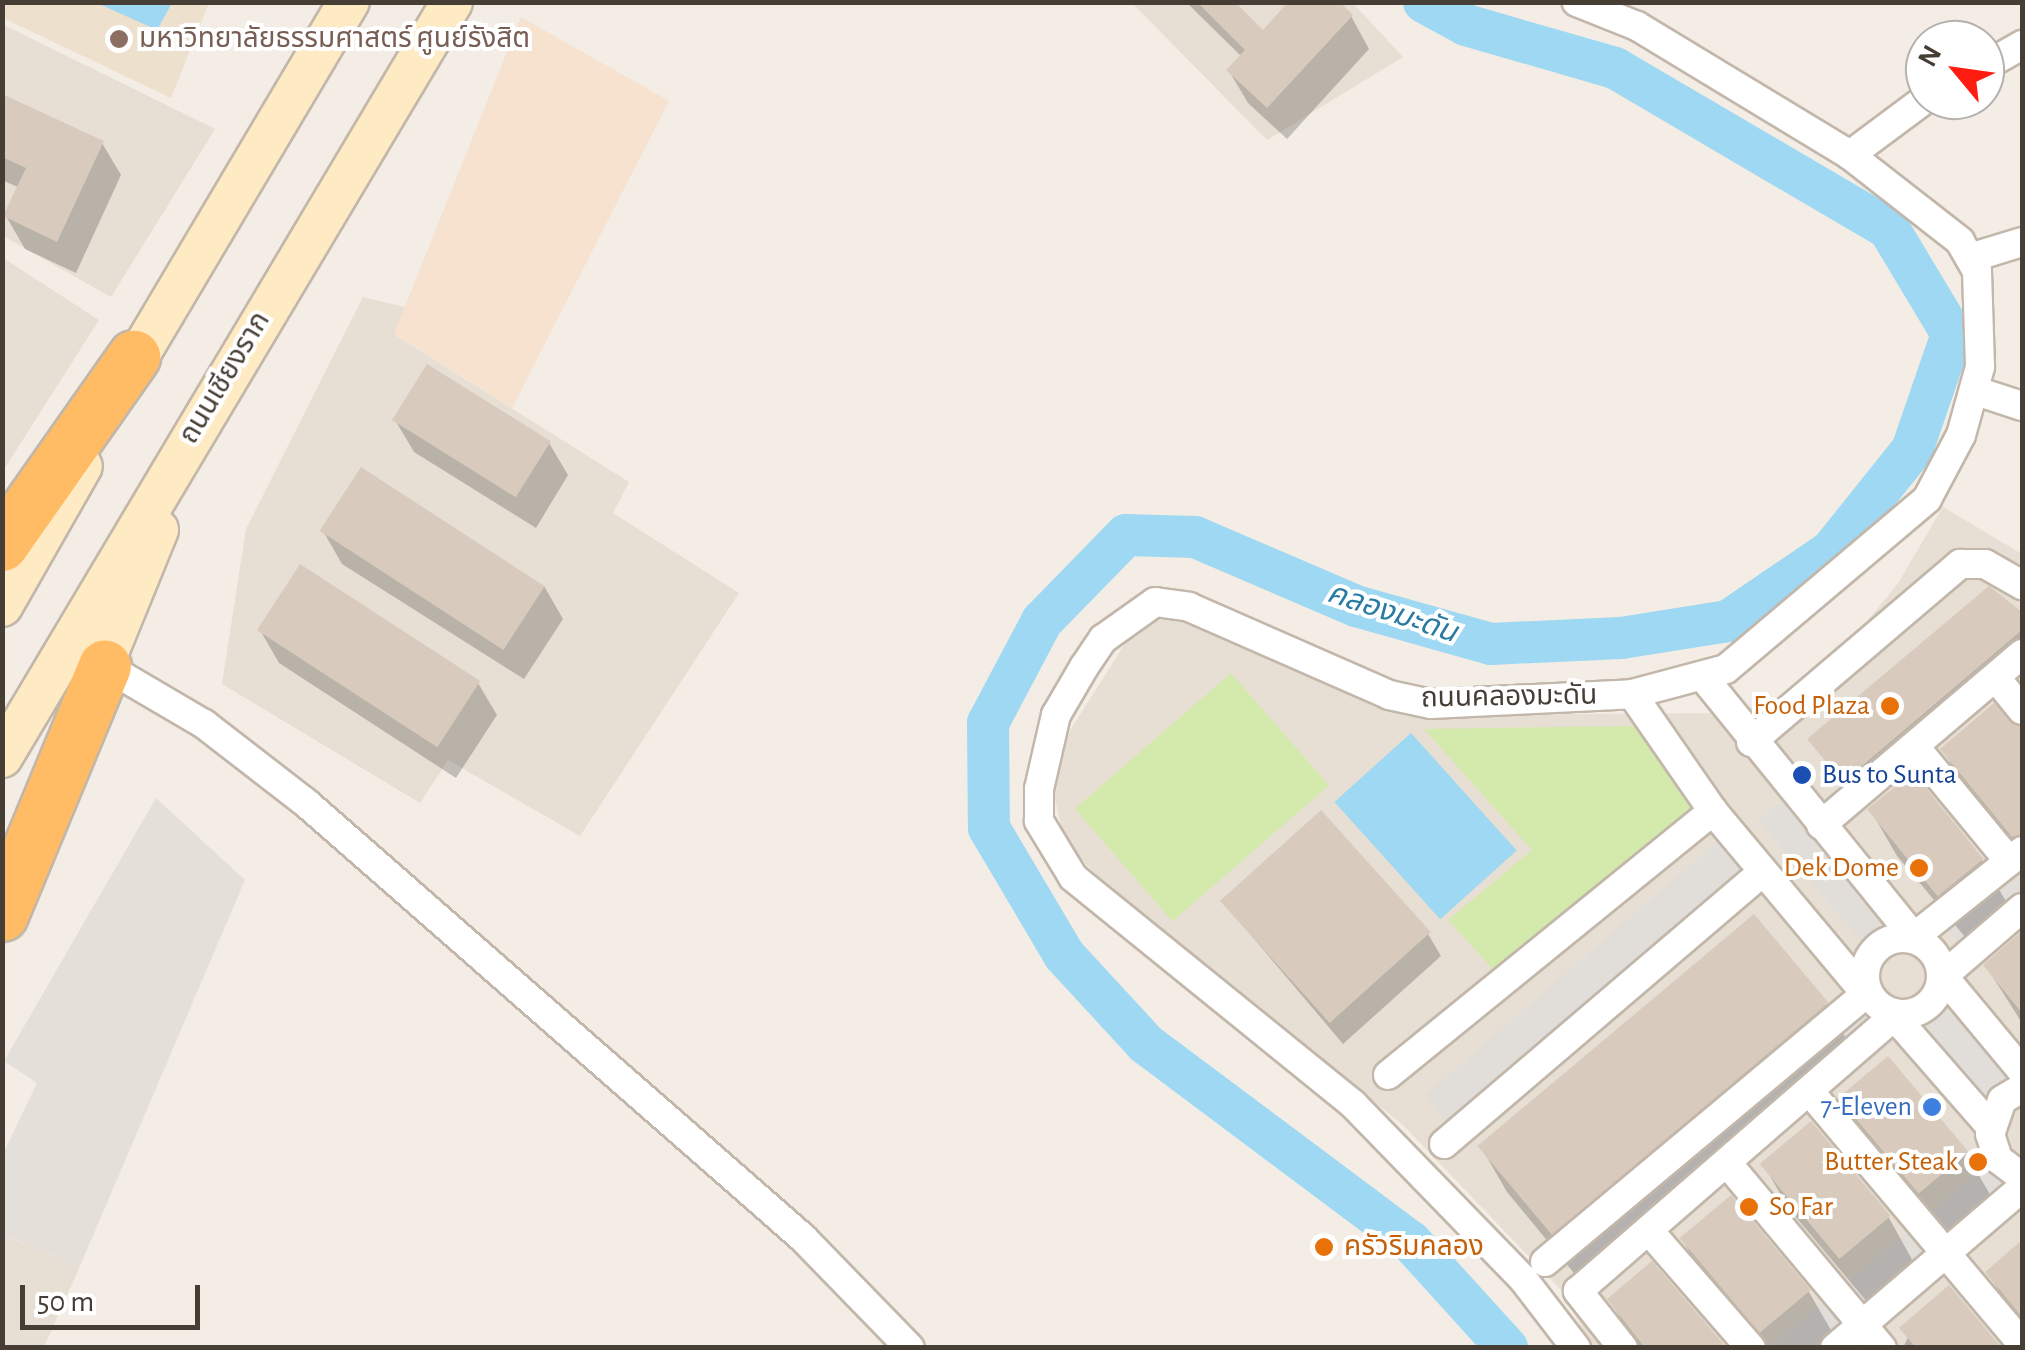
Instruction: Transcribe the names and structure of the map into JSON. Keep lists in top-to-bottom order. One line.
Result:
{"streets":{"main road":["ถนนเชียงราก"],"street":["ถนนคลองมะดัน"]},"water":["คลองมะดัน"],"places":["มหาวิทยาลัยธรรมศาสตร์ ศูนย์รังสิต","Food Plaza","Bus to Sunta","Dek Dome","7-Eleven","Butter Steak","So Far","ครัวริมคลอง"],"scale_bar":"50 m","north":"top left"}
